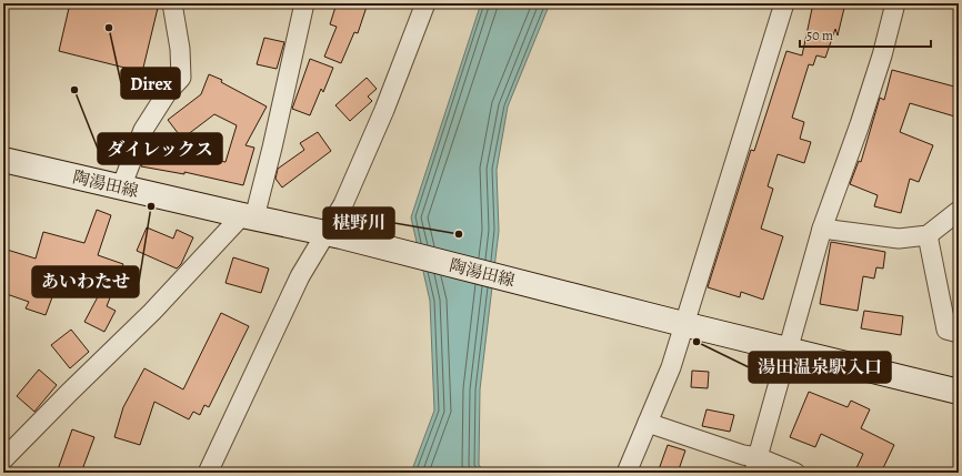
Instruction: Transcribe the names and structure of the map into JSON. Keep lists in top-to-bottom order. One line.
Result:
{"streets":{"main road":["陶湯田線"]},"places":["Direx","ダイレックス","あいわたせ","椹野川","湯田温泉駅入口"],"scale_bar":"50 m"}
